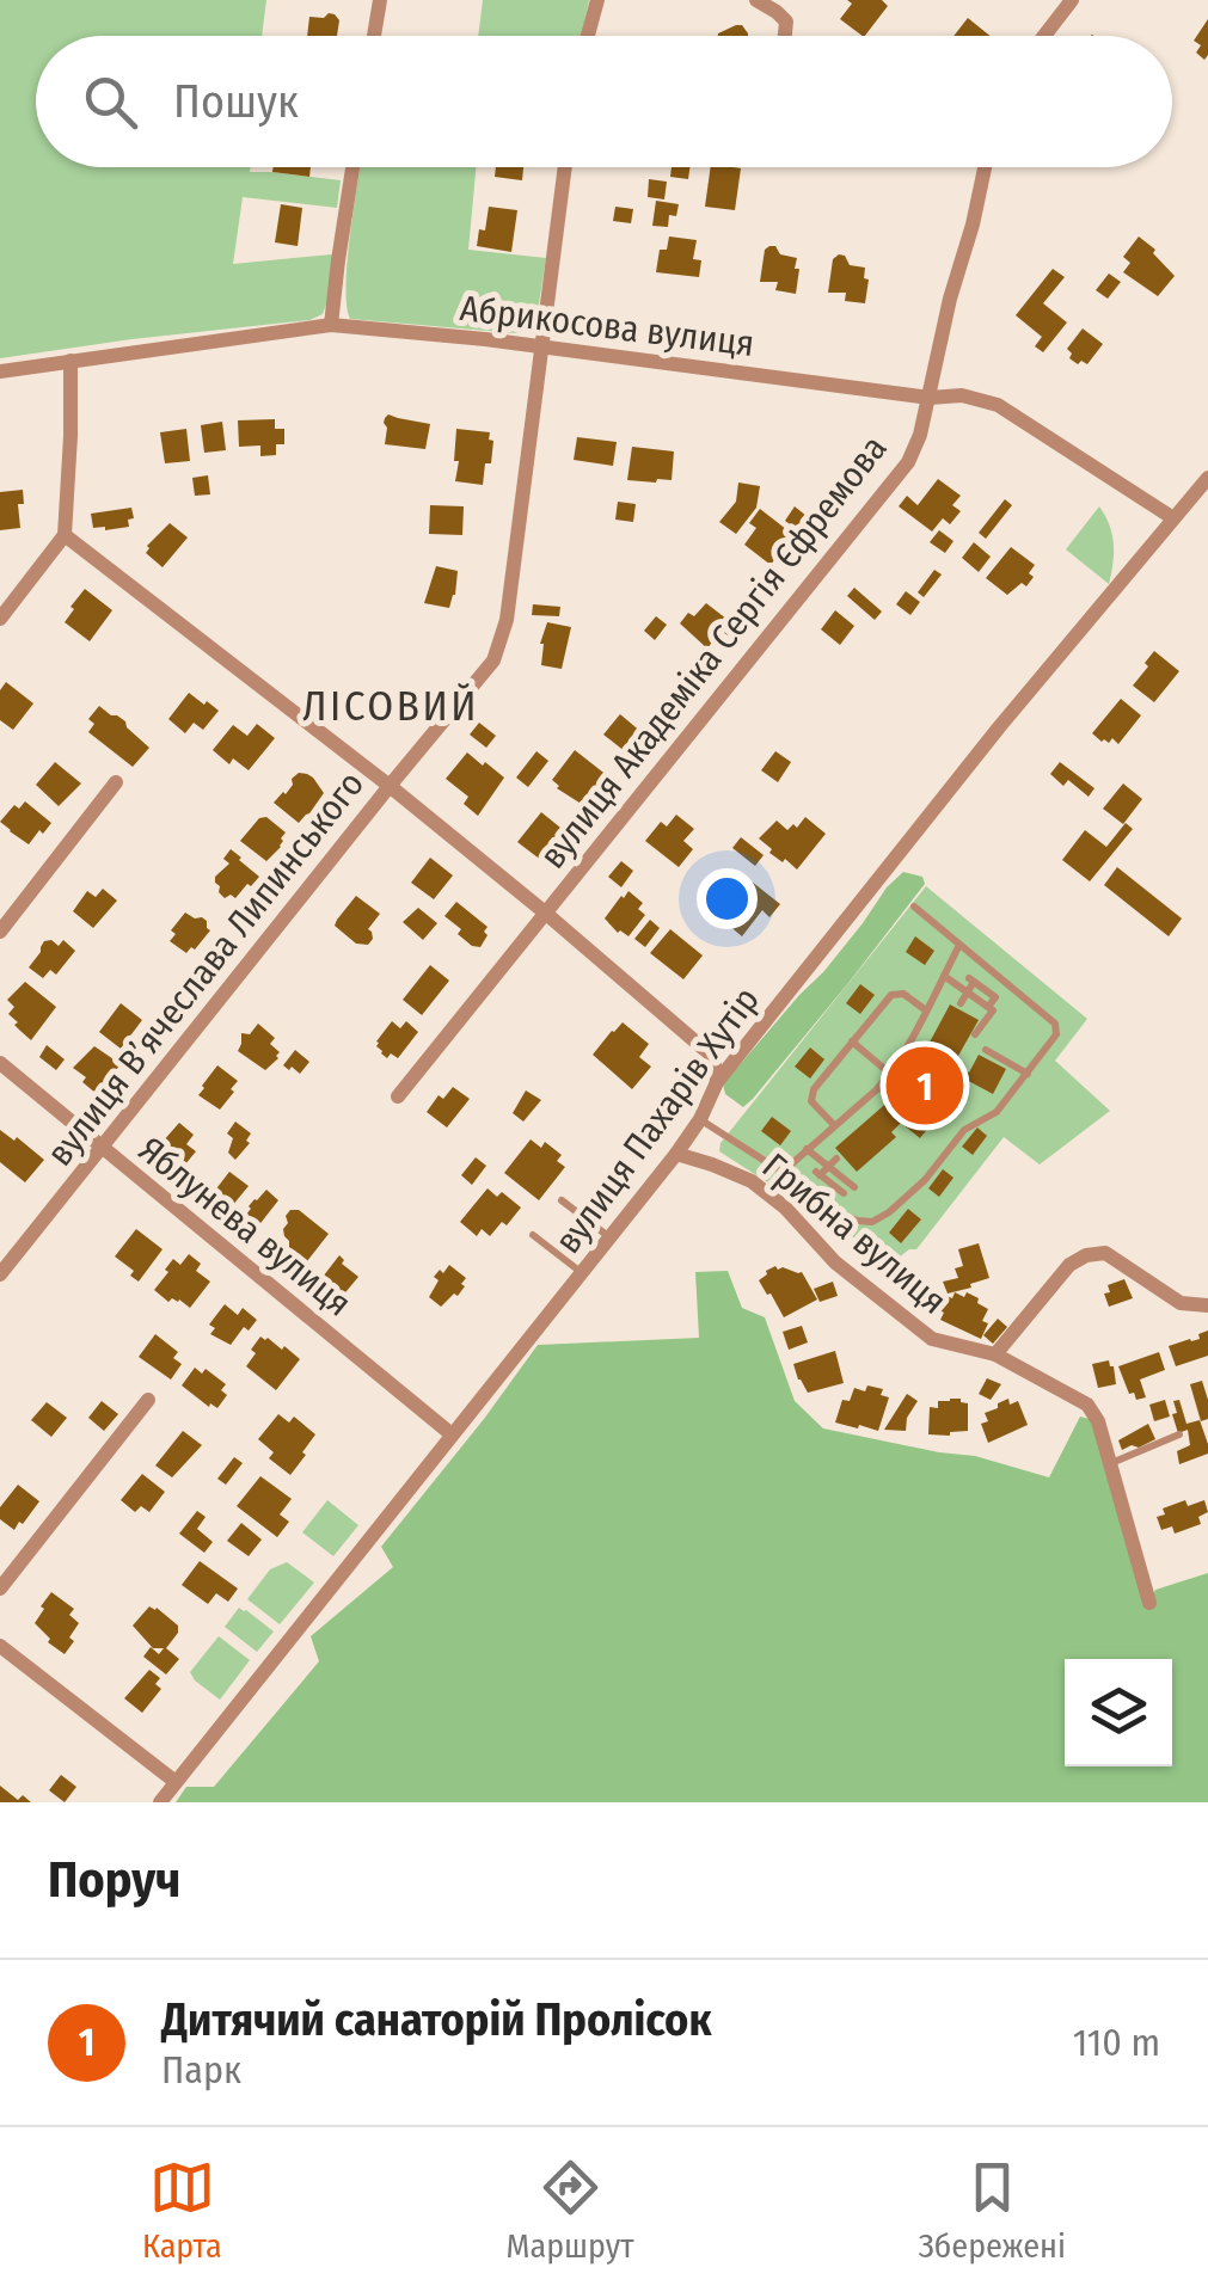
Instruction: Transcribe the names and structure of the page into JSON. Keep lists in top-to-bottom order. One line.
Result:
{"streets":{"street":["Абрикосова вулиця","вулиця Академіка Сергія Єфремова","вулиця Вʼячеслава Липинського","вулиця Пахарів Хутір","Яблунева вулиця","Грибна вулиця"]},"crossings":[["Абрикосова вулиця","вулиця Академіка Сергія Єфремова"],["Абрикосова вулиця","вулиця Вʼячеслава Липинського"],["Абрикосова вулиця","вулиця Пахарів Хутір"],["вулиця Вʼячеслава Липинського","Яблунева вулиця"],["вулиця Пахарів Хутір","Яблунева вулиця"],["вулиця Пахарів Хутір","Грибна вулиця"]],"districts":["ЛІСОВИЙ"],"page":{"search":"Пошук","pins":"1","heading":"Поруч","list":[{"mark":"1","name":"Дитячий санаторій Пролісок","note":"Парк","value":"110 m"}],"nav":["Карта","Маршрут","Збережені"]}}
